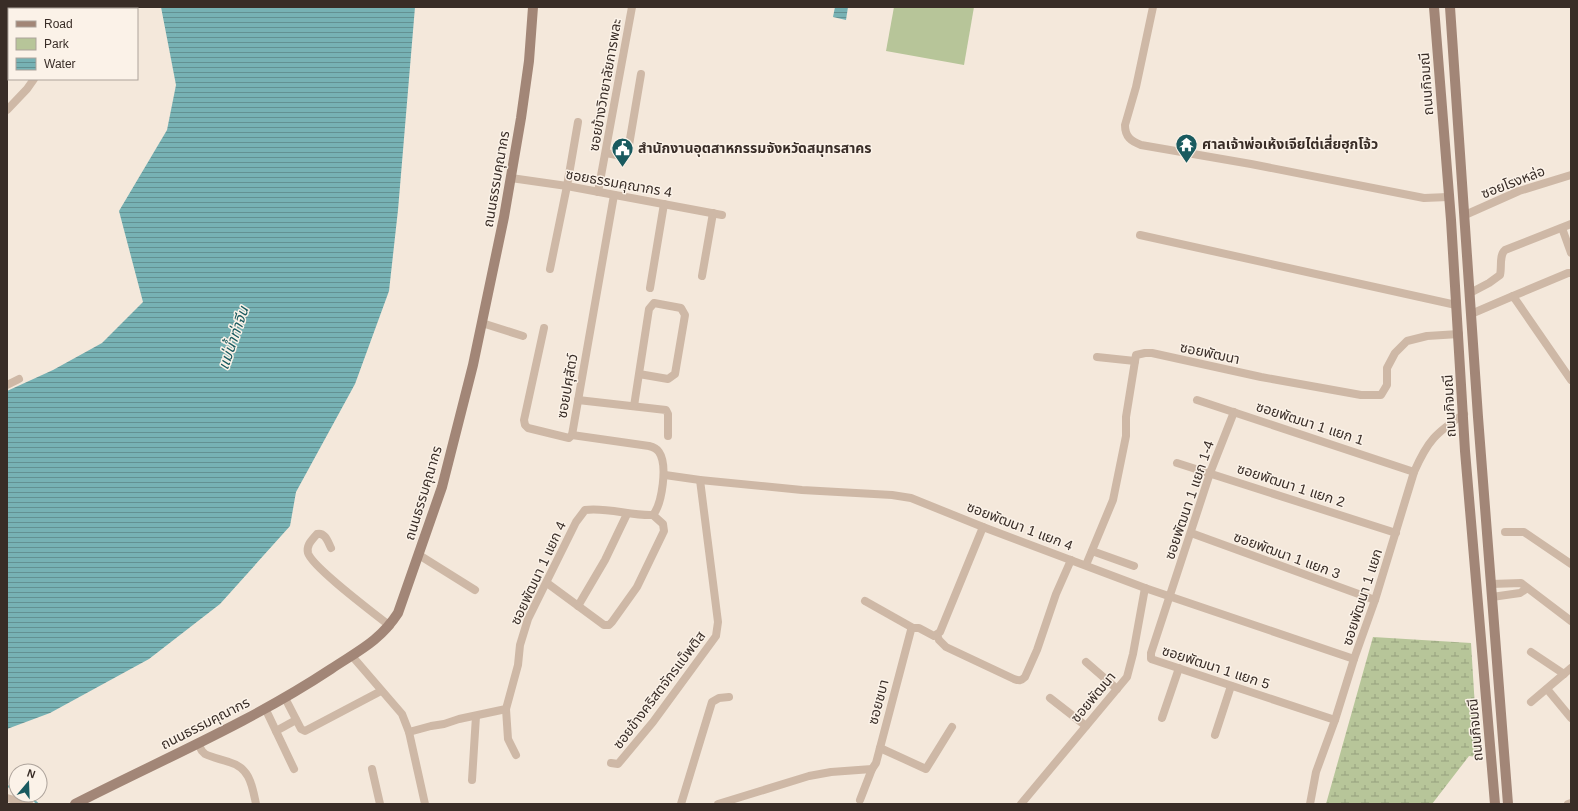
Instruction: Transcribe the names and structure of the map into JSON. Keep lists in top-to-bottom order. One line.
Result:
{"streets":{"main road":["ถนนกิจมณี","ถนนธรรมคุณากร"],"street":["ซอยข้างวิทยาลัยการพละ","ซอยโรงหล่อ","ซอยธรรมคุณากร 4","ซอยพัฒนา","ซอยปศุสัตว์","ซอยพัฒนา 1 แยก 1","ซอยพัฒนา 1 แยก 2","ซอยพัฒนา 1 แยก 1-4","ซอยพัฒนา 1 แยก 4","ซอยพัฒนา 1 แยก 3","ซอยพัฒนา 1 แยก","ซอยพัฒนา 1 แยก 5","ซอยข้างคริสตจักรแบ็พติส","ซอยชบา"]},"crossings":[["ถนนกิจมณี","ซอยโรงหล่อ"],["ถนนกิจมณี","ซอยพัฒนา"],["ถนนกิจมณี","ซอยพัฒนา 1 แยก"],["ซอยข้างวิทยาลัยการพละ","ซอยธรรมคุณากร 4"],["ถนนธรรมคุณากร","ซอยธรรมคุณากร 4"],["ซอยธรรมคุณากร 4","ซอยปศุสัตว์"],["ซอยพัฒนา","ซอยพัฒนา 1 แยก 4"],["ซอยพัฒนา 1 แยก 1","ซอยพัฒนา 1 แยก 1-4"],["ซอยพัฒนา 1 แยก 1","ซอยพัฒนา 1 แยก"],["ซอยพัฒนา 1 แยก 2","ซอยพัฒนา 1 แยก 1-4"],["ซอยพัฒนา 1 แยก 2","ซอยพัฒนา 1 แยก"],["ซอยพัฒนา 1 แยก 1-4","ซอยพัฒนา 1 แยก 4"],["ซอยพัฒนา 1 แยก 1-4","ซอยพัฒนา 1 แยก 3"],["ซอยพัฒนา 1 แยก 1-4","ซอยพัฒนา 1 แยก 5"],["ซอยพัฒนา 1 แยก 4","ซอยพัฒนา 1 แยก"],["ซอยพัฒนา 1 แยก 4","ซอยพัฒนา 1 แยก 5"],["ซอยพัฒนา 1 แยก 4","ซอยข้างคริสตจักรแบ็พติส"],["ซอยพัฒนา 1 แยก 3","ซอยพัฒนา 1 แยก"],["ซอยพัฒนา 1 แยก","ซอยพัฒนา 1 แยก 5"]],"water":["แม่น้ำท่าจีน"],"places":{"temple":["ศาลเจ้าพ่อเห้งเจียไต่เสี่ยฮุกโจ้ว"],"public building":["สำนักงานอุตสาหกรรมจังหวัดสมุทรสาคร"]},"legend":["Road","Park","Water"],"north":"top"}
